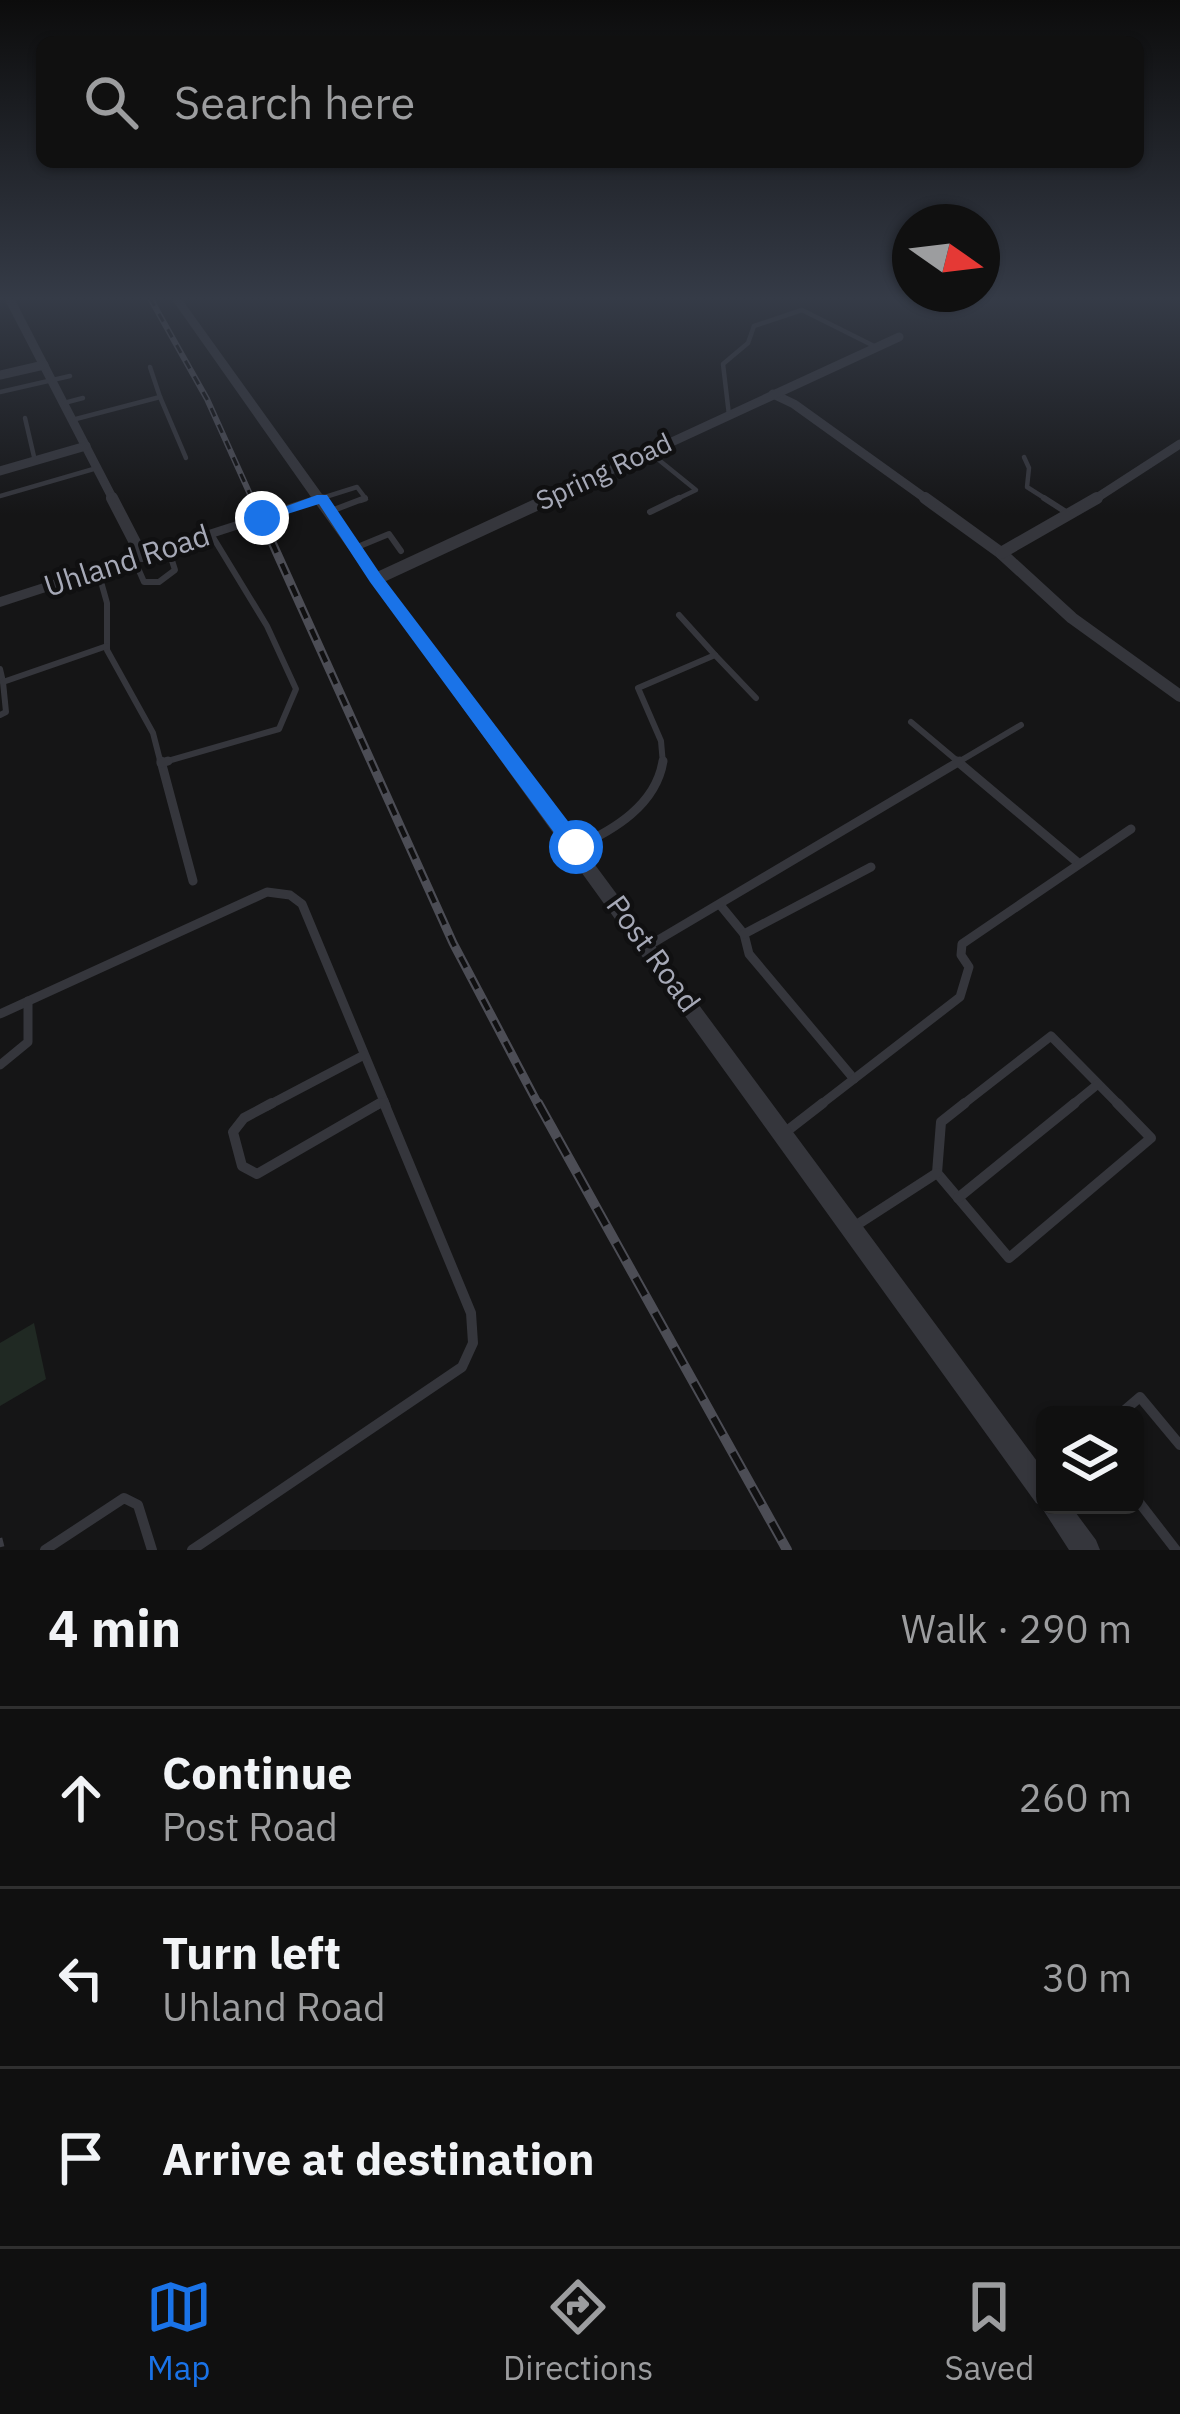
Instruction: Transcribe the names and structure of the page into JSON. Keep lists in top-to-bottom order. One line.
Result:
{"streets":{"street":["Spring Road","Uhland Road","Post Road"]},"crossings":[["Spring Road","Post Road"],["Uhland Road","Post Road"]],"north":"right","page":{"search":"Search here","heading":["4 min","Walk · 290 m"],"list":[["Continue","Post Road","260 m"],["Turn left","Uhland Road","30 m"],"Arrive at destination"],"nav":["Map","Directions","Saved"]}}
